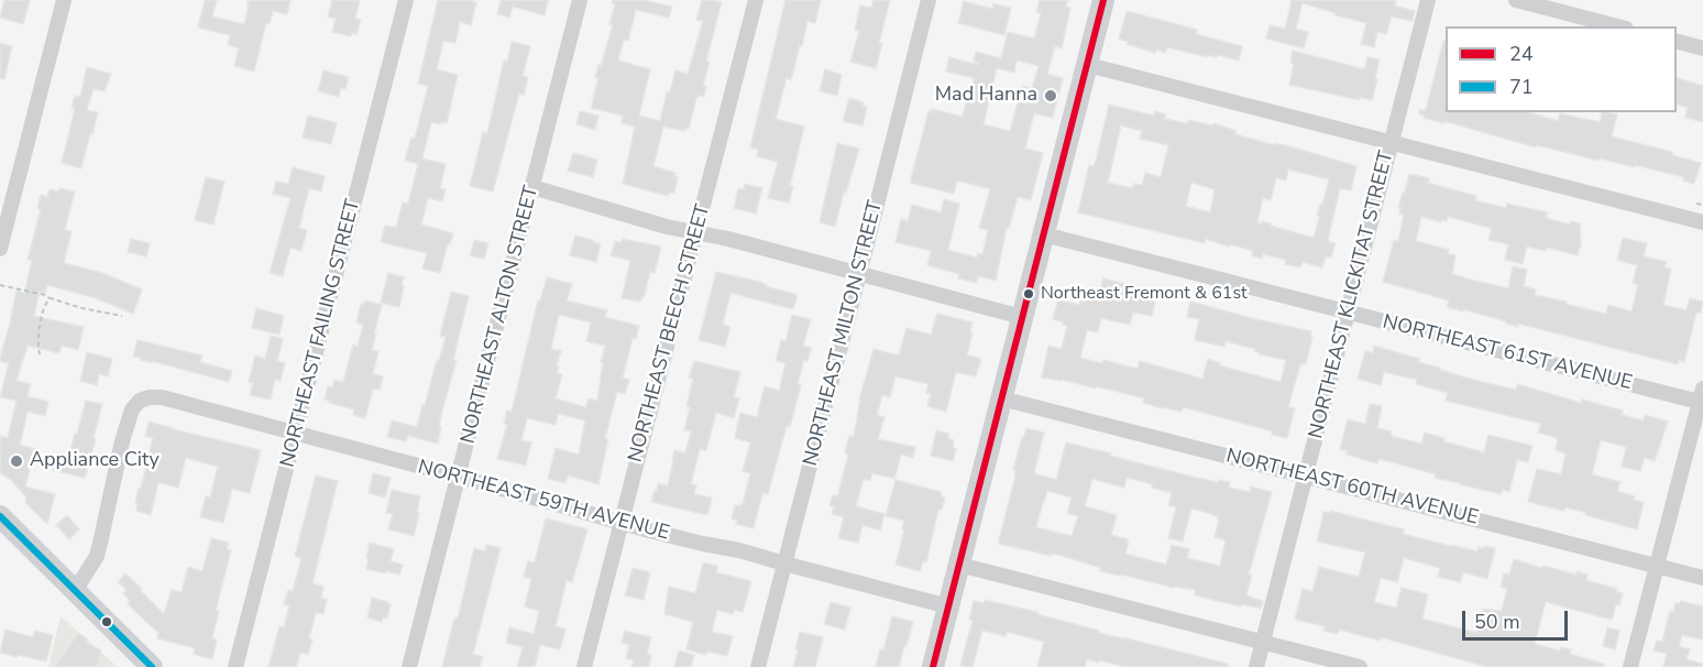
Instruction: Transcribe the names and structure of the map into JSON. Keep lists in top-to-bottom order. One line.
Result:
{"streets":{"street":["NORTHEAST KLICKITAT STREET","NORTHEAST ALTON STREET","NORTHEAST FAILING STREET","NORTHEAST BEECH STREET","NORTHEAST MILTON STREET","NORTHEAST 61ST AVENUE","NORTHEAST 60TH AVENUE","NORTHEAST 59TH AVENUE"]},"crossings":[["NORTHEAST KLICKITAT STREET","NORTHEAST 61ST AVENUE"],["NORTHEAST KLICKITAT STREET","NORTHEAST 60TH AVENUE"],["NORTHEAST ALTON STREET","NORTHEAST 59TH AVENUE"],["NORTHEAST FAILING STREET","NORTHEAST 59TH AVENUE"],["NORTHEAST BEECH STREET","NORTHEAST 59TH AVENUE"],["NORTHEAST MILTON STREET","NORTHEAST 59TH AVENUE"]],"places":["Mad Hanna","Northeast Fremont & 61st","Appliance City"],"lines":["transit line 24","transit line 71"],"legend":["24","71"],"scale_bar":"50 m"}
